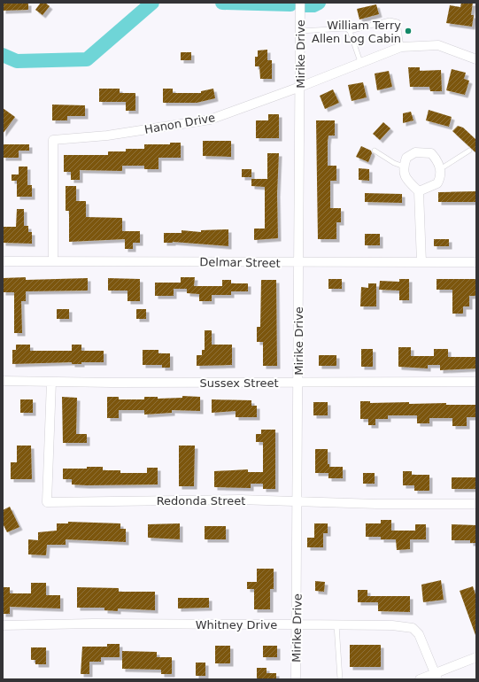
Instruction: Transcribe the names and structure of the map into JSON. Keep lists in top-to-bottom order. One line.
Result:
{"streets":{"street":["Mirike Drive","Hanon Drive","Delmar Street","Sussex Street","Redonda Street","Whitney Drive"]},"crossings":[["Mirike Drive","Hanon Drive"],["Mirike Drive","Delmar Street"],["Mirike Drive","Sussex Street"],["Mirike Drive","Redonda Street"],["Mirike Drive","Whitney Drive"],["Hanon Drive","Delmar Street"],["Sussex Street","Redonda Street"]],"places":["William Terry Allen Log Cabin"]}
